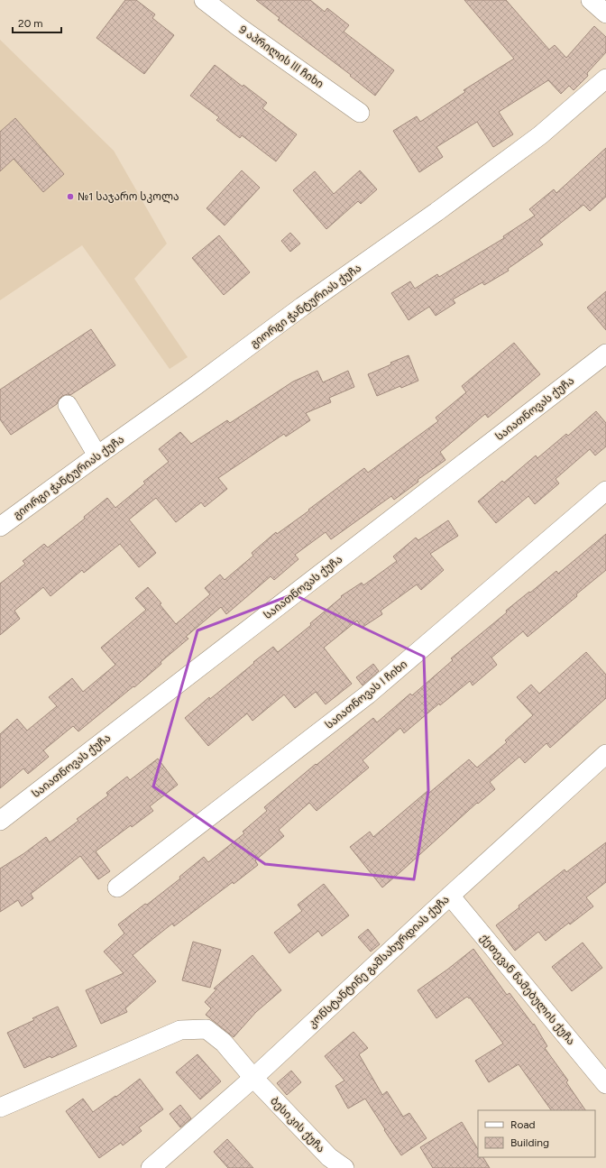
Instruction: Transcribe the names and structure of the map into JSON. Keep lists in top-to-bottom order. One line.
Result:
{"streets":{"street":["9 აპრილის III ჩიხი","გიორგი ჭანტურიას ქუჩა","საიათნოვას ქუჩა","საიათნოვას I ჩიხი","კონსტანტინე გამსახურდიას ქუჩა","ქეთევან წამებულის ქუჩა","ბესიკის ქუჩა"]},"crossings":[["კონსტანტინე გამსახურდიას ქუჩა","ქეთევან წამებულის ქუჩა"],["კონსტანტინე გამსახურდიას ქუჩა","ბესიკის ქუჩა"]],"places":["№1 საჯარო სკოლა"],"legend":["Road","Building"],"scale_bar":"20 m"}
